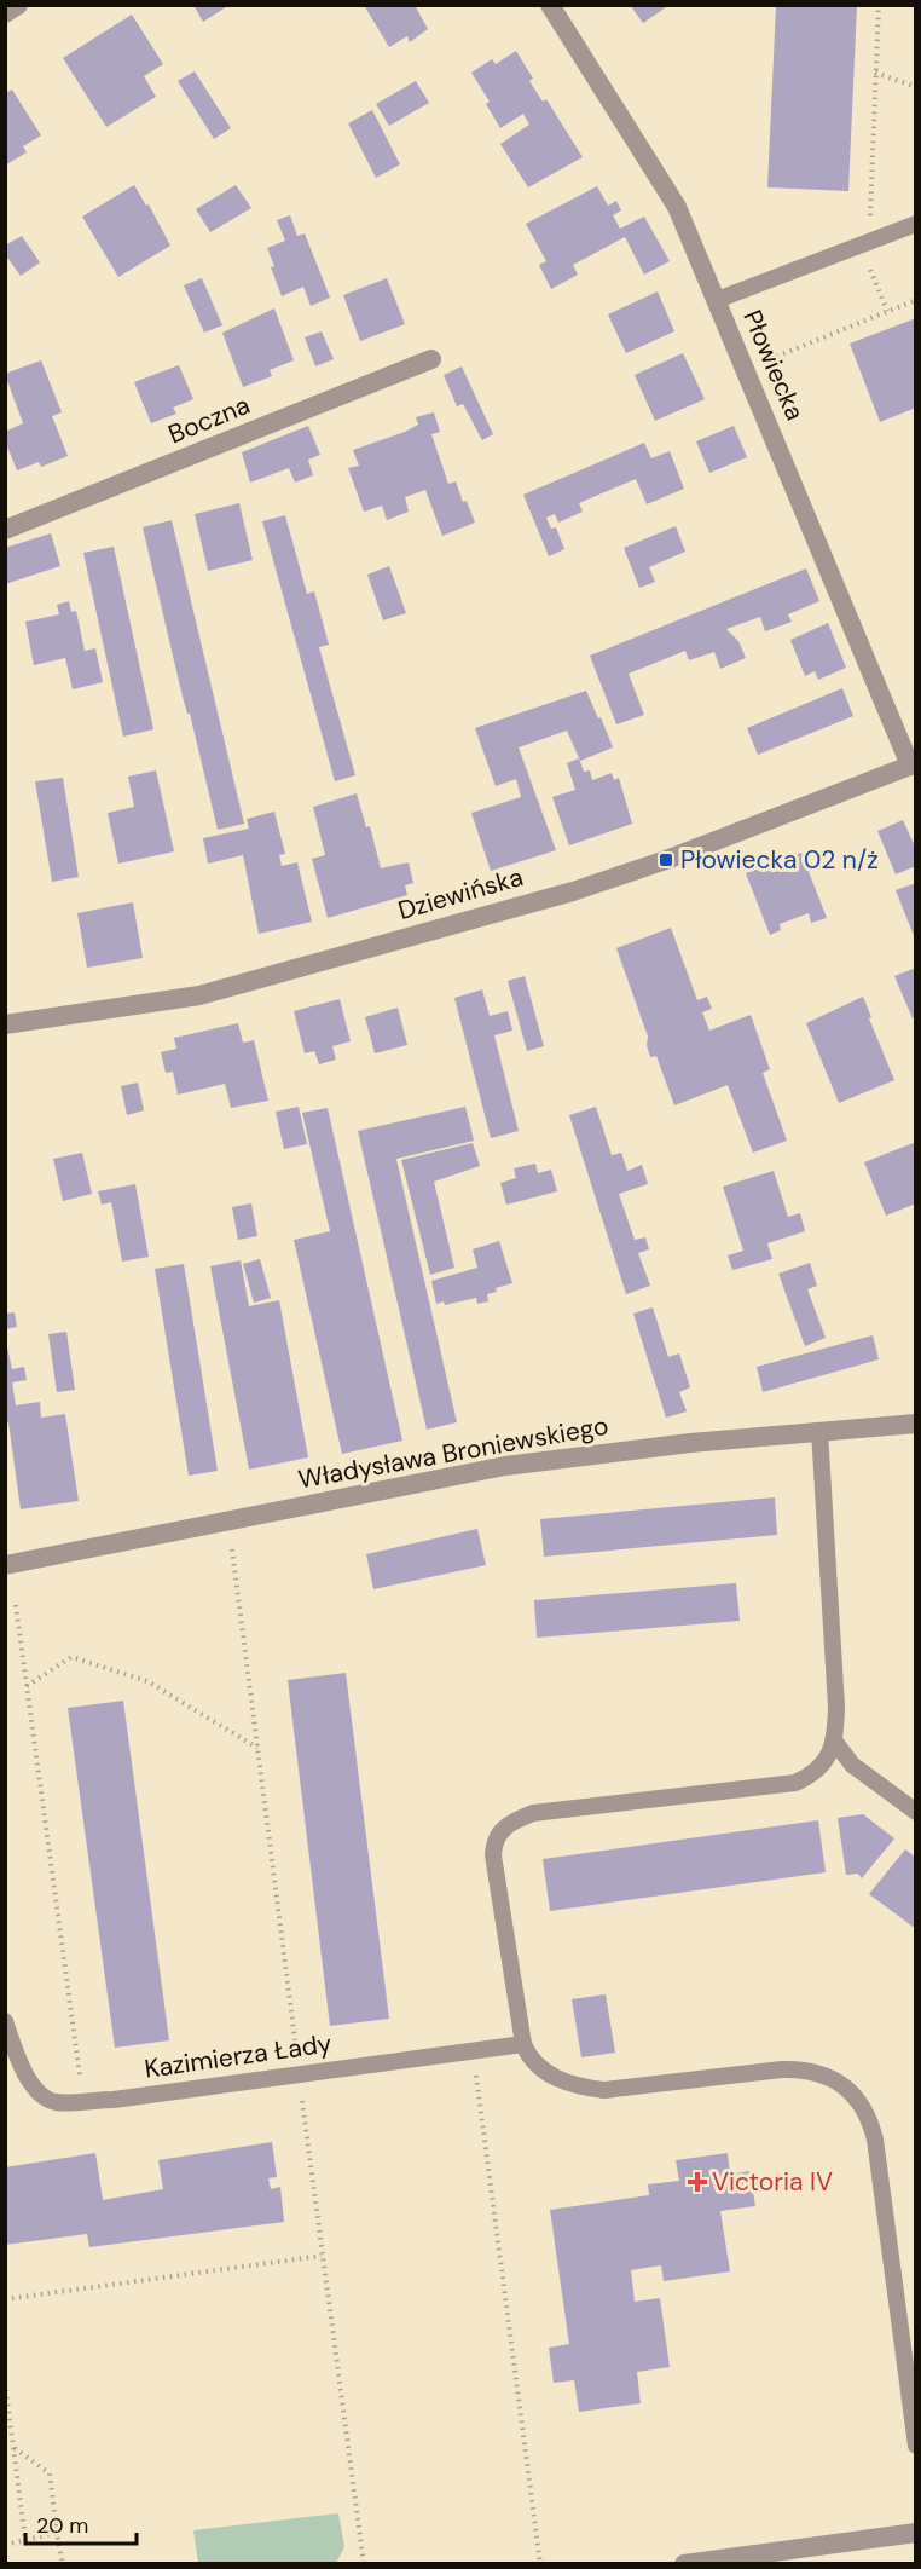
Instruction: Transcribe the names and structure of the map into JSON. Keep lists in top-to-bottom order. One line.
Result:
{"streets":{"street":["Płowiecka","Boczna","Dziewińska","Władysława Broniewskiego"],"lane":["Kazimierza Łady"]},"crossings":[["Płowiecka","Dziewińska"]],"places":{"transit":["Płowiecka 02 n/ż"],"health":["Victoria IV"]},"scale_bar":"20 m"}
